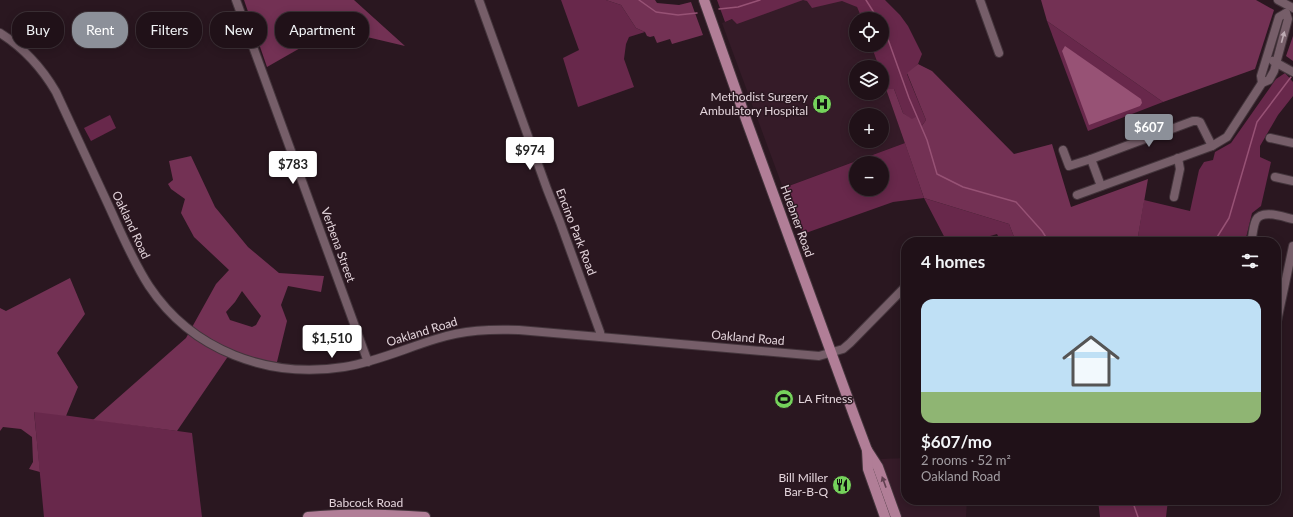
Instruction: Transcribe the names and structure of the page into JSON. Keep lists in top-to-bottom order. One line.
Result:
{"streets":{"main road":["Huebner Road","Babcock Road"],"street":["Oakland Road","Encino Park Road","Verbena Street"]},"crossings":[["Huebner Road","Oakland Road"],["Oakland Road","Encino Park Road"],["Oakland Road","Verbena Street"]],"places":{"hospital":["Methodist Surgery Ambulatory Hospital"],"sports":["LA Fitness"],"restaurant":["Bill Miller Bar-B-Q"]},"page":{"map_buttons":["+","−"],"chip":["Buy","Rent","Filters","New","Apartment"],"price":["$607","$974","$783","$1,510"],"heading":"4 homes","list":[{"name":"$607/mo","note":"2 rooms · 52 m² · Oakland Road"}]}}
